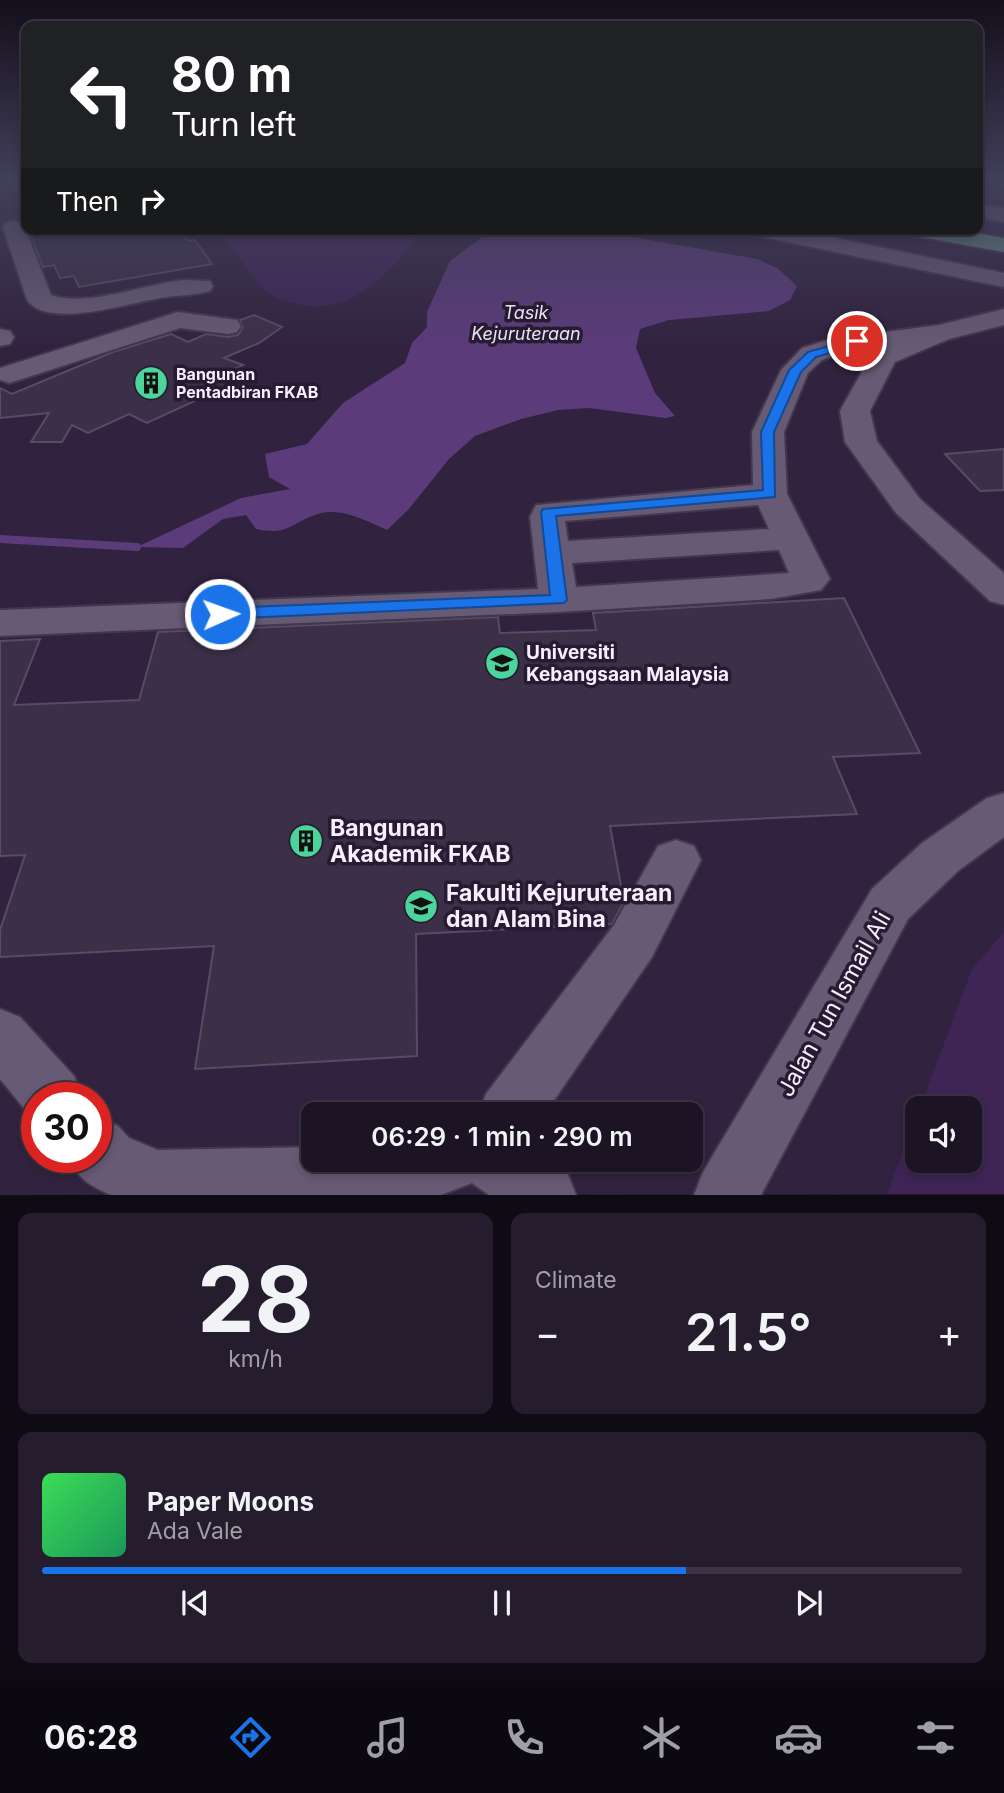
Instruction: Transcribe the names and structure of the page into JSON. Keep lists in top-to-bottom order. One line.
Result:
{"streets":{"street":["Jalan Tun Ismail Ali"]},"water":["Tasik Kejuruteraan"],"places":{"building":["Bangunan Pentadbiran FKAB","Bangunan Akademik FKAB"],"school or university":["Universiti Kebangsaan Malaysia","Fakulti Kejuruteraan dan Alam Bina"]},"page":{"turn":["80 m","Turn left"],"then":"Then","limit":"30","trip":"06:29 · 1 min · 290 m","tile":[["28","km/h"],"Climate"],"heat":["−","21.5°","+"],"song":["Paper Moons","Ada Vale"],"tabs":"06:28"}}
